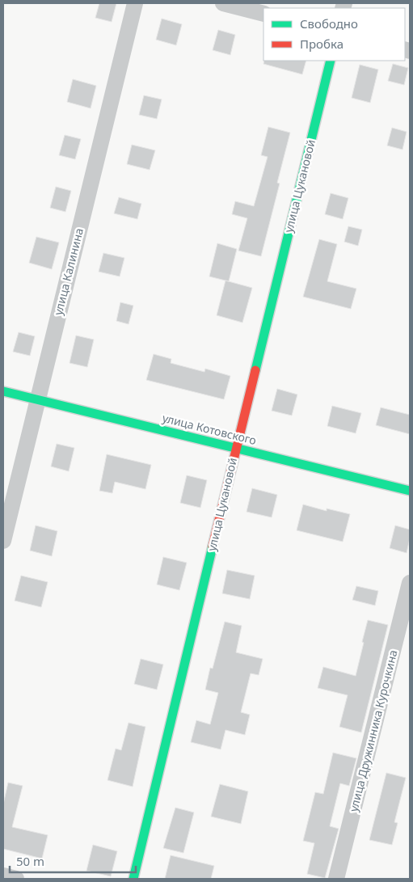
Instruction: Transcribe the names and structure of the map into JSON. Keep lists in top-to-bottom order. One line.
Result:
{"streets":{"street":["улица Цукановой","улица Калинина","улица Котовского","улица Дружинника Курочкина"]},"crossings":[["улица Цукановой","улица Котовского"],["улица Калинина","улица Котовского"]],"legend":["Свободно","Пробка"],"scale_bar":"50 m"}
